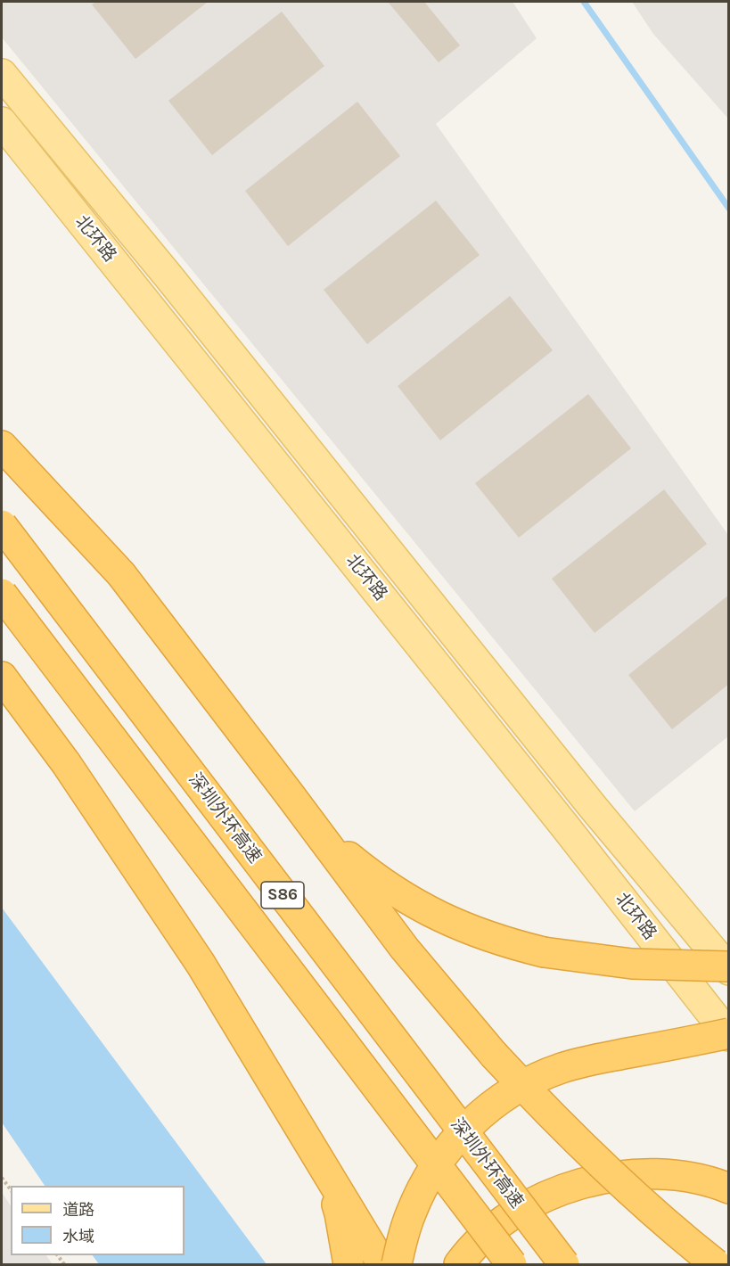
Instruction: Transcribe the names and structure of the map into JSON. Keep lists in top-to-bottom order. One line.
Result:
{"streets":{"highway":["深圳外环高速","S86"],"main road":["北环路"]},"legend":["道路","水域"]}
